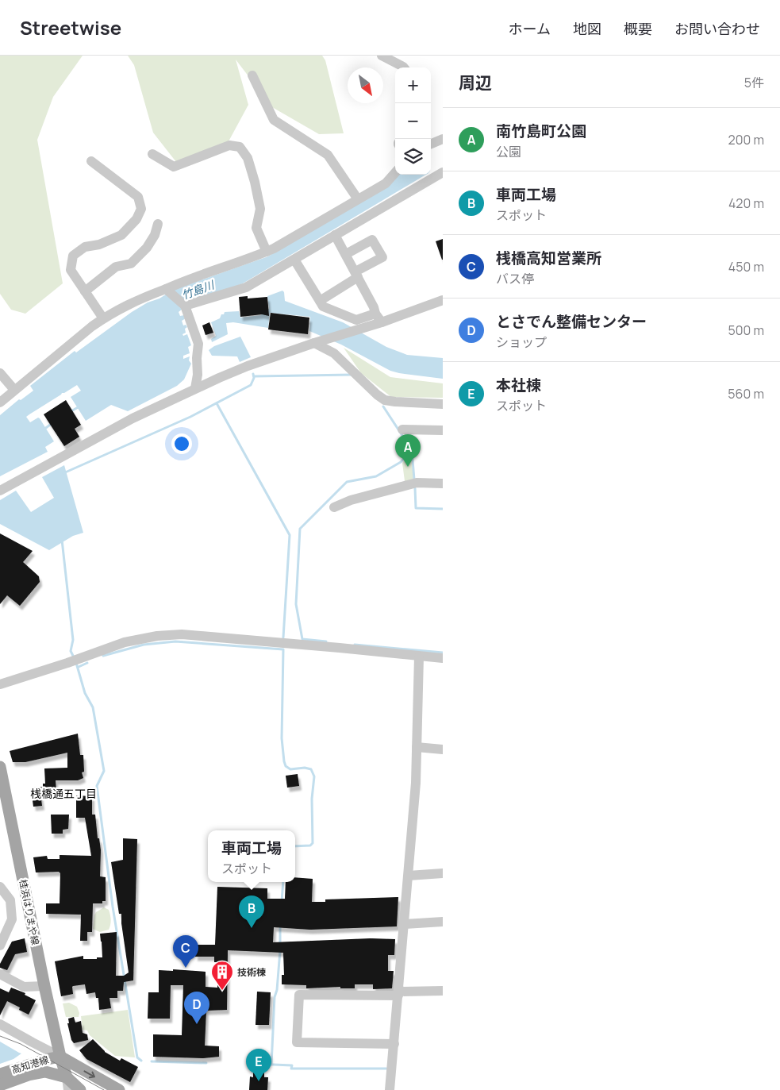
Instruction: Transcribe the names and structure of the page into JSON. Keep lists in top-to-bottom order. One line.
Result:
{"streets":{"main road":["桂浜はりまや線","高知港線"]},"crossings":[["桂浜はりまや線","高知港線"]],"districts":["桟橋通五丁目"],"water":["竹島川"],"places":{"building":["技術棟"]},"north":"bottom right","page":{"header":"Streetwise","nav":["ホーム","地図","概要","お問い合わせ"],"heading":["周辺","5件"],"map_buttons":["+","−"],"list":[{"mark":"A","name":"南竹島町公園","note":"公園","value":"200 m"},{"mark":"B","name":"車両工場","note":"スポット","value":"420 m"},{"mark":"C","name":"桟橋高知営業所","note":"バス停","value":"450 m"},{"mark":"D","name":"とさでん整備センター","note":"ショップ","value":"500 m"},{"mark":"E","name":"本社棟","note":"スポット","value":"560 m"}],"pins":["A","B","C","D","E"],"popup":["車両工場","スポット"]}}
